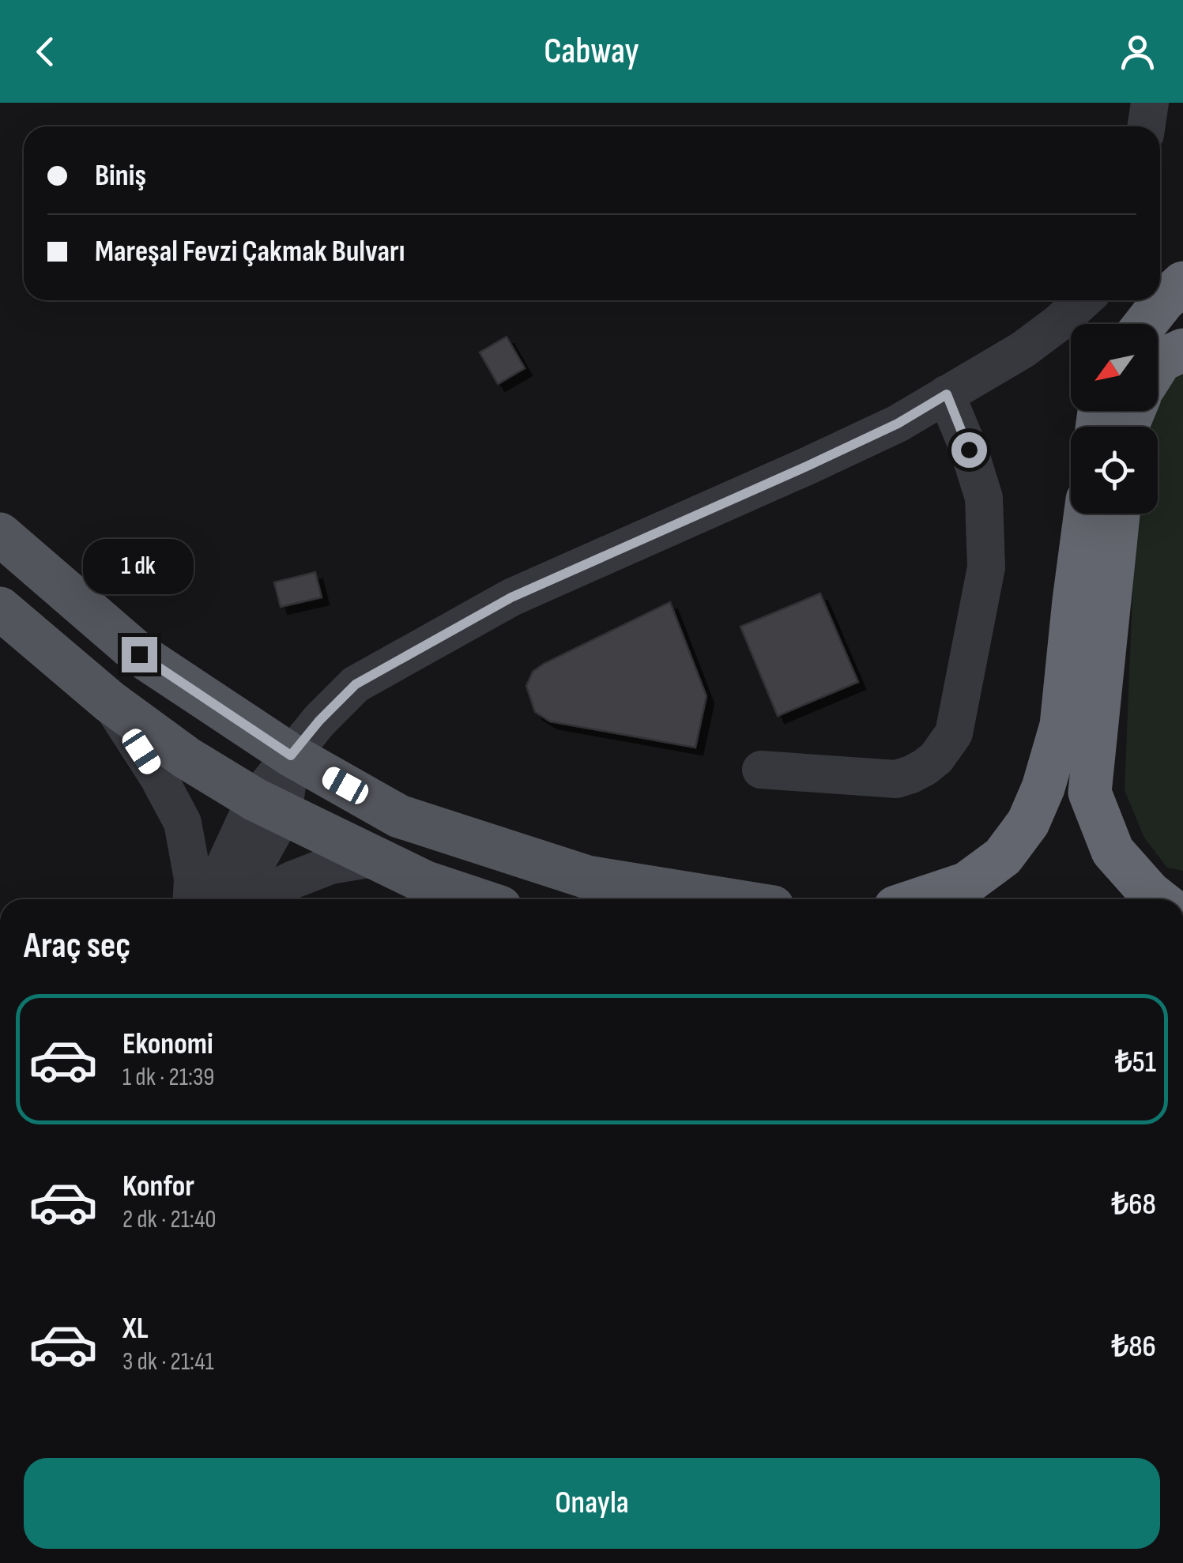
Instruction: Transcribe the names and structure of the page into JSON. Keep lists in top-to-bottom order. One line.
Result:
{"north":"bottom left","page":{"header":"Cabway","banner":["Biniş","Mareşal Fevzi Çakmak Bulvarı"],"bubble":"1 dk","heading":"Araç seç","list":[{"name":"Ekonomi","note":"1 dk · 21:39","value":"₺51"},{"name":"Konfor","note":"2 dk · 21:40","value":"₺68"},{"name":"XL","note":"3 dk · 21:41","value":"₺86"}],"buttons":"Onayla"}}
